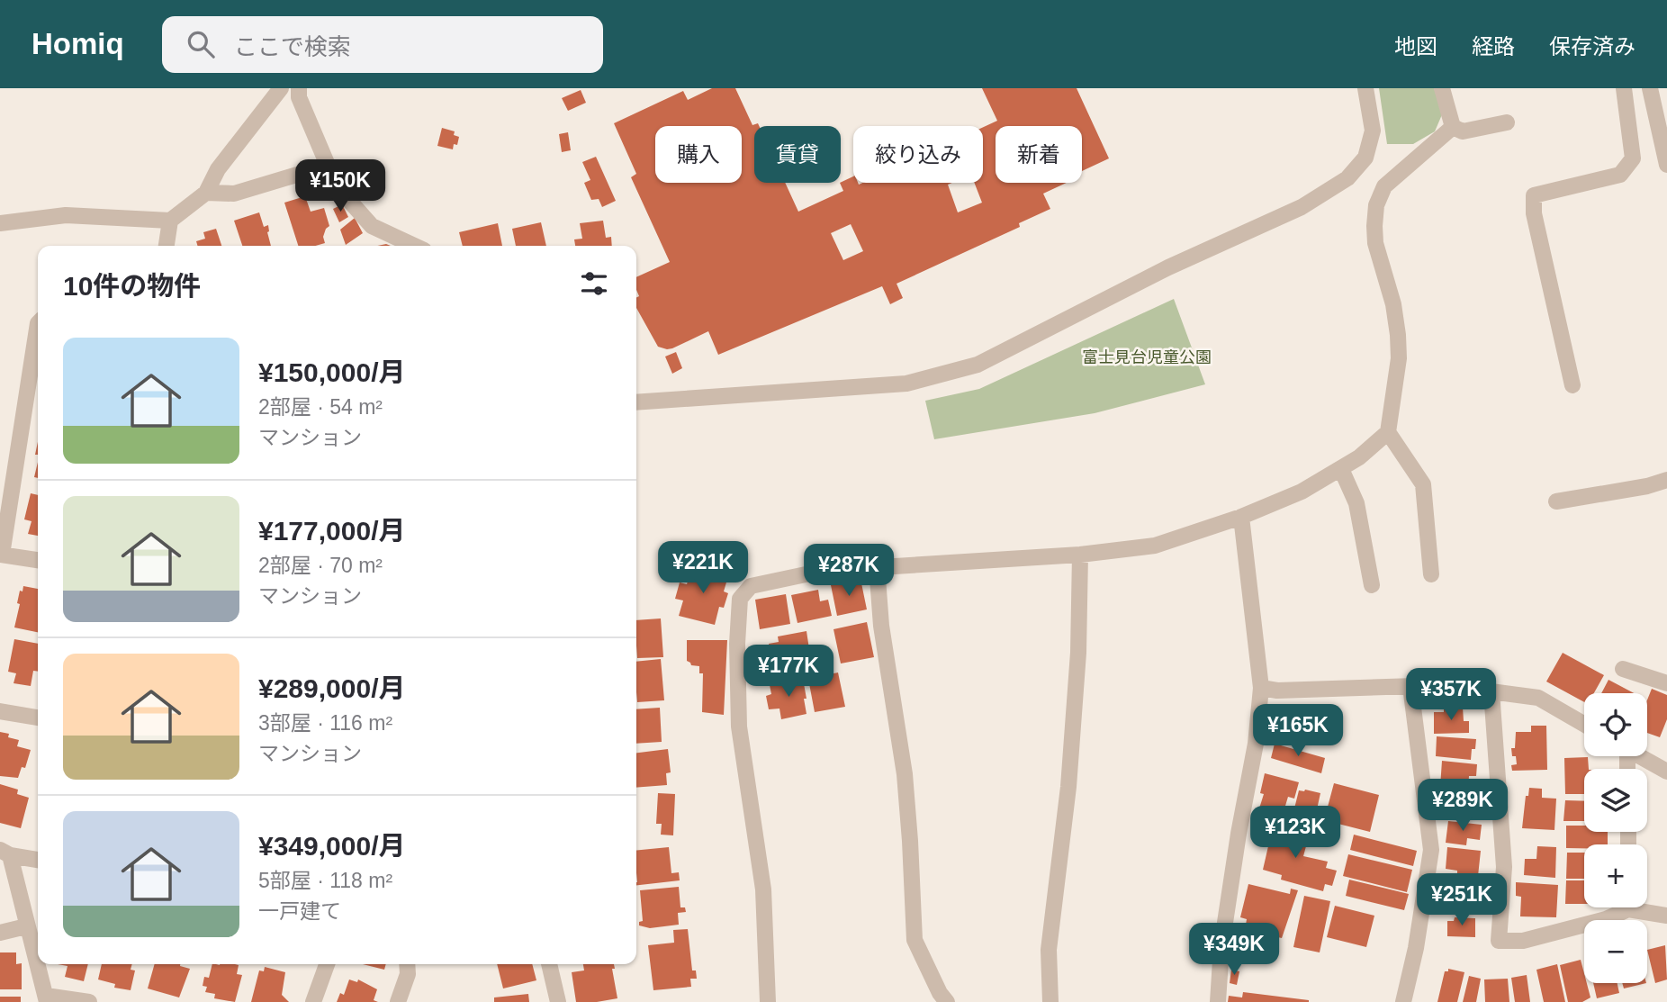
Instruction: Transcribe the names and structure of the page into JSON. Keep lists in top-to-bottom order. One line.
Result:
{"parks":["富士見台児童公園"],"page":{"header":"Homiq","search":"ここで検索","nav":["地図","経路","保存済み"],"chip":["購入","賃貸","絞り込み","新着"],"price":["¥150K","¥221K","¥287K","¥177K","¥357K","¥165K","¥289K","¥123K","¥251K","¥349K"],"heading":"10件の物件","list":[{"name":"¥150,000/月","note":"2部屋 · 54 m² · マンション"},{"name":"¥177,000/月","note":"2部屋 · 70 m² · マンション"},{"name":"¥289,000/月","note":"3部屋 · 116 m² · マンション"},{"name":"¥349,000/月","note":"5部屋 · 118 m² · 一戸建て"}],"map_buttons":["+","−"]}}
